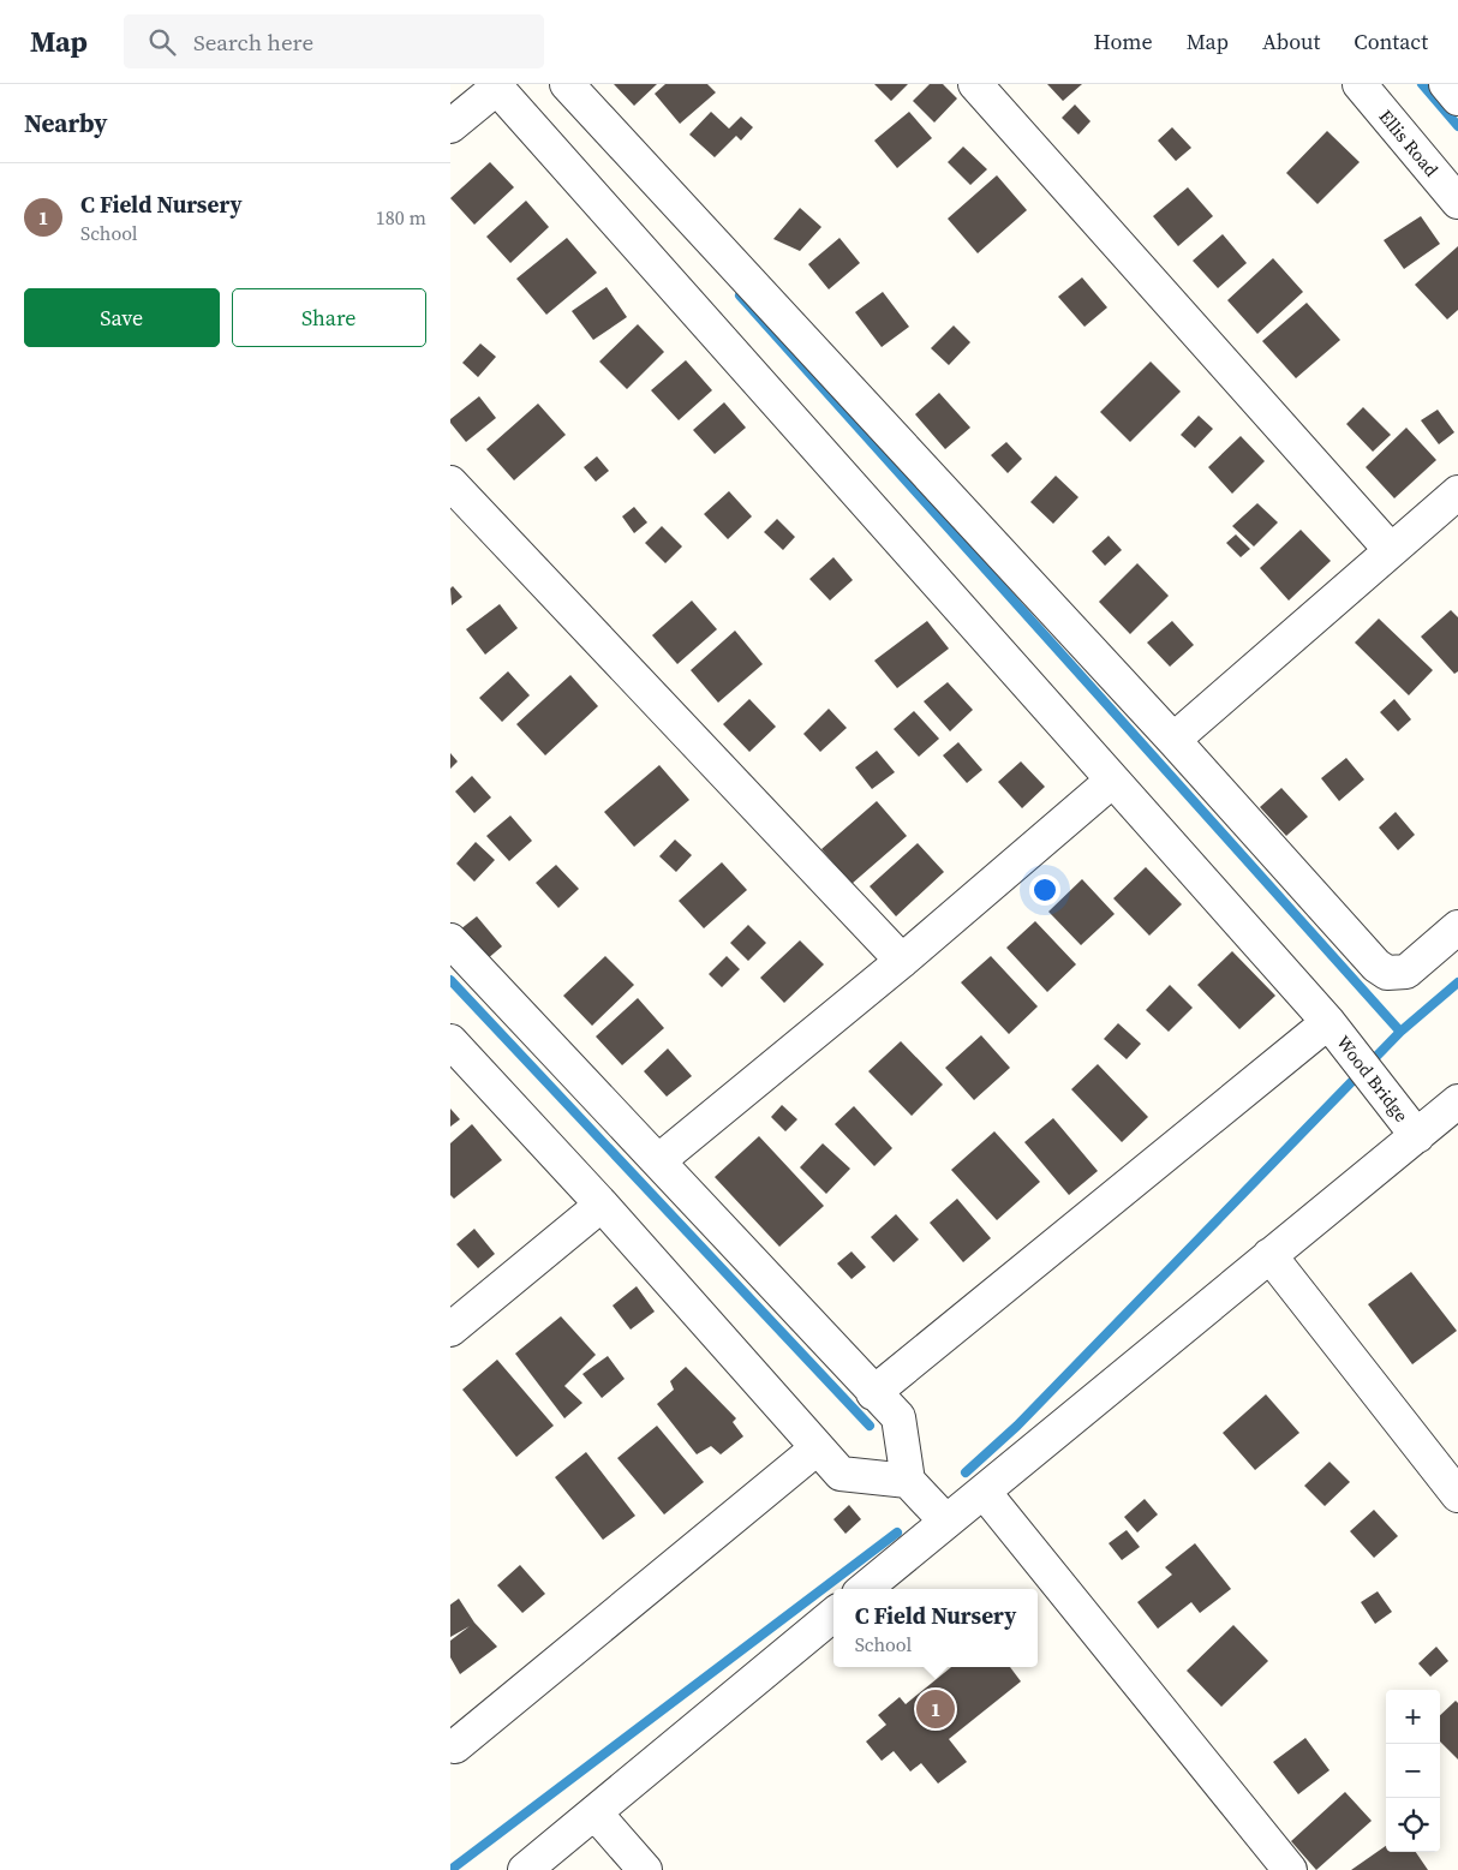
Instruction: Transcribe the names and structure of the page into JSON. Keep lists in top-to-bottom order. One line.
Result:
{"streets":{"street":["Ellis Road","Wood Bridge"]},"page":{"header":"Map","search":"Search here","nav":["Home","Map","About","Contact"],"heading":"Nearby","list":[{"mark":"1","name":"C Field Nursery","note":"School","value":"180 m"}],"buttons":["Save","Share"],"popup":["C Field Nursery","School"],"pins":"1","map_buttons":["+","−"]}}
